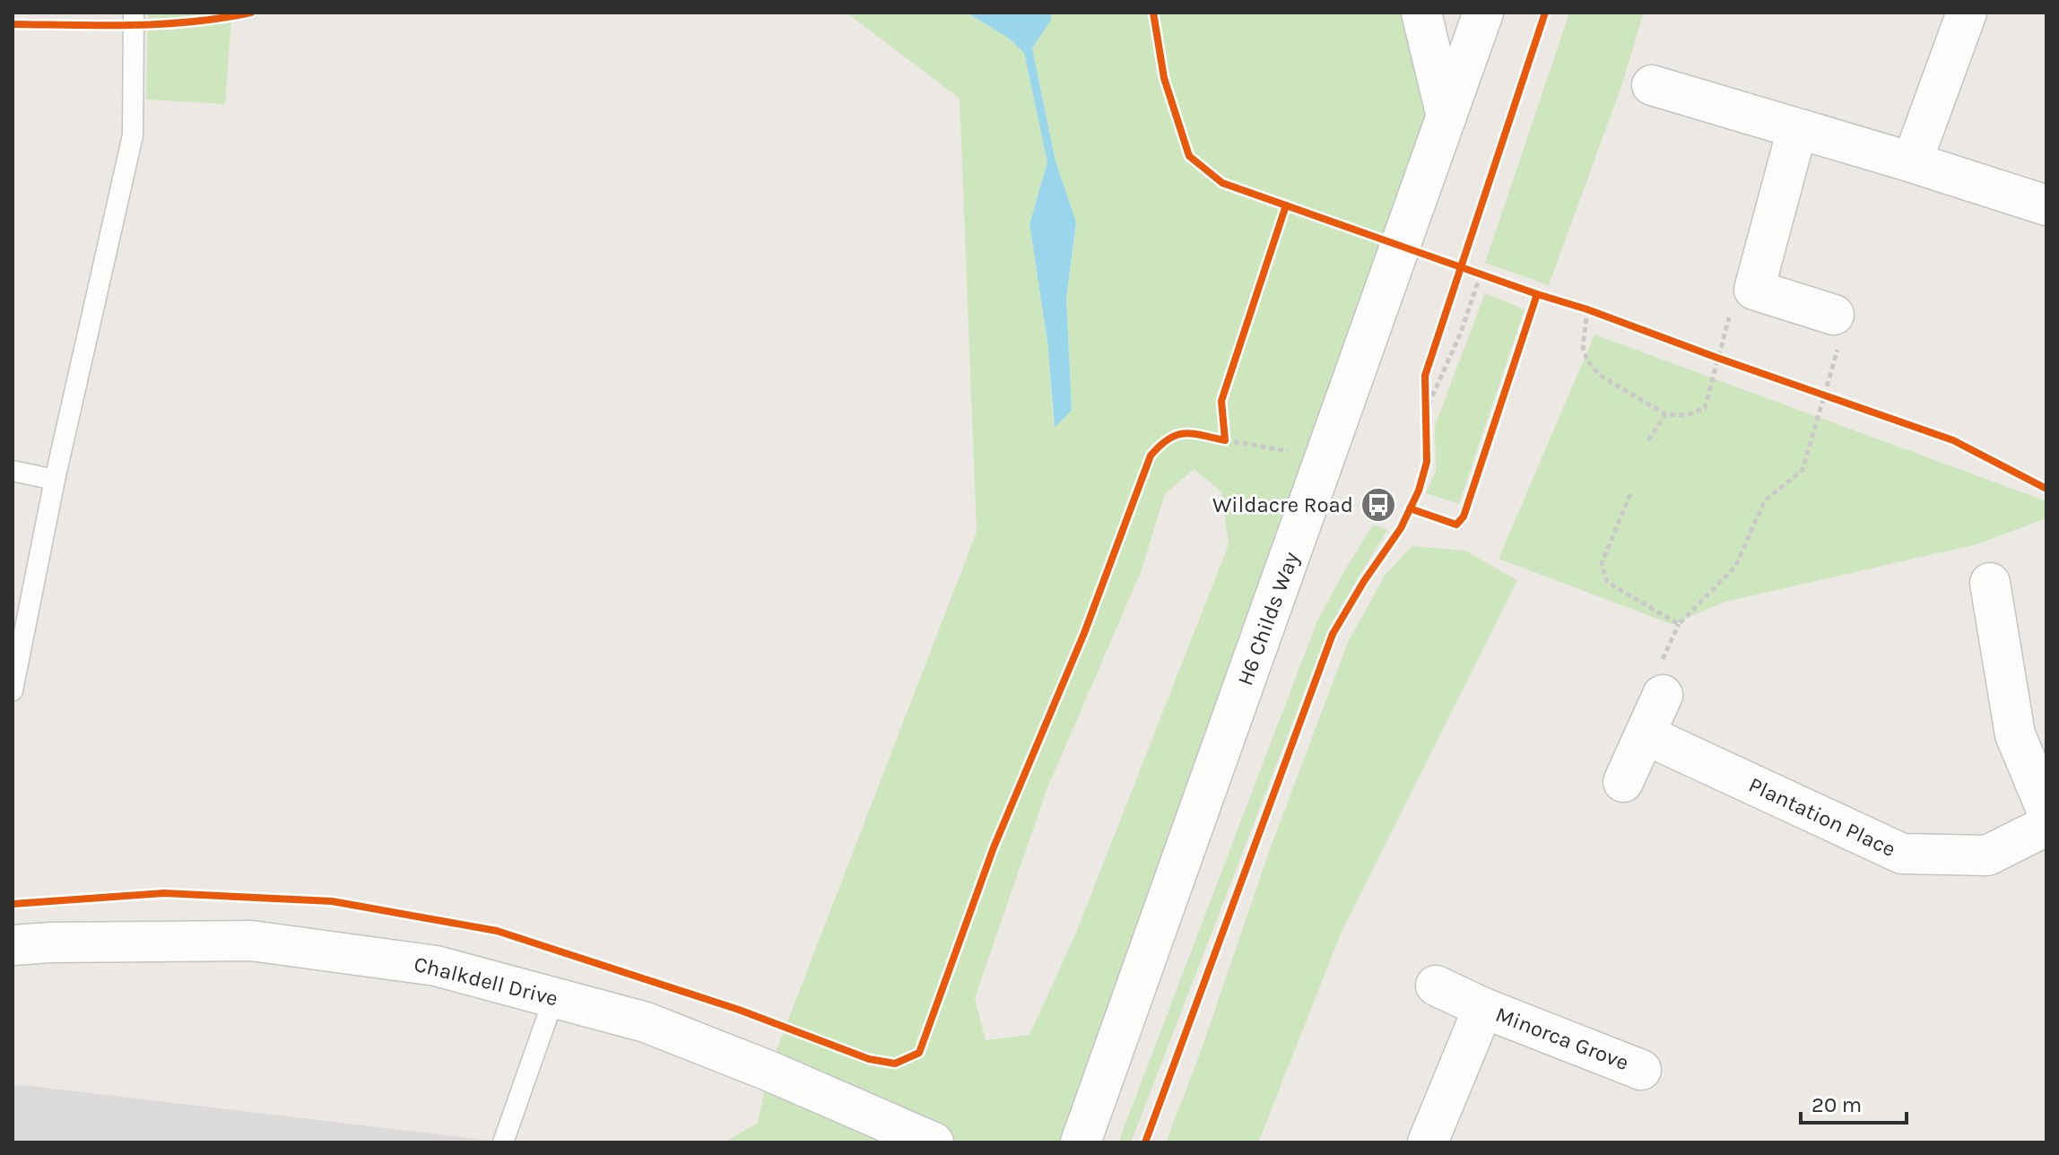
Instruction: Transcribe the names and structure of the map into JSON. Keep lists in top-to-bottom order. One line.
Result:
{"streets":{"street":["H6 Childs Way","Plantation Place","Chalkdell Drive","Minorca Grove"]},"places":{"bus stop":["Wildacre Road"]},"scale_bar":"20 m"}
